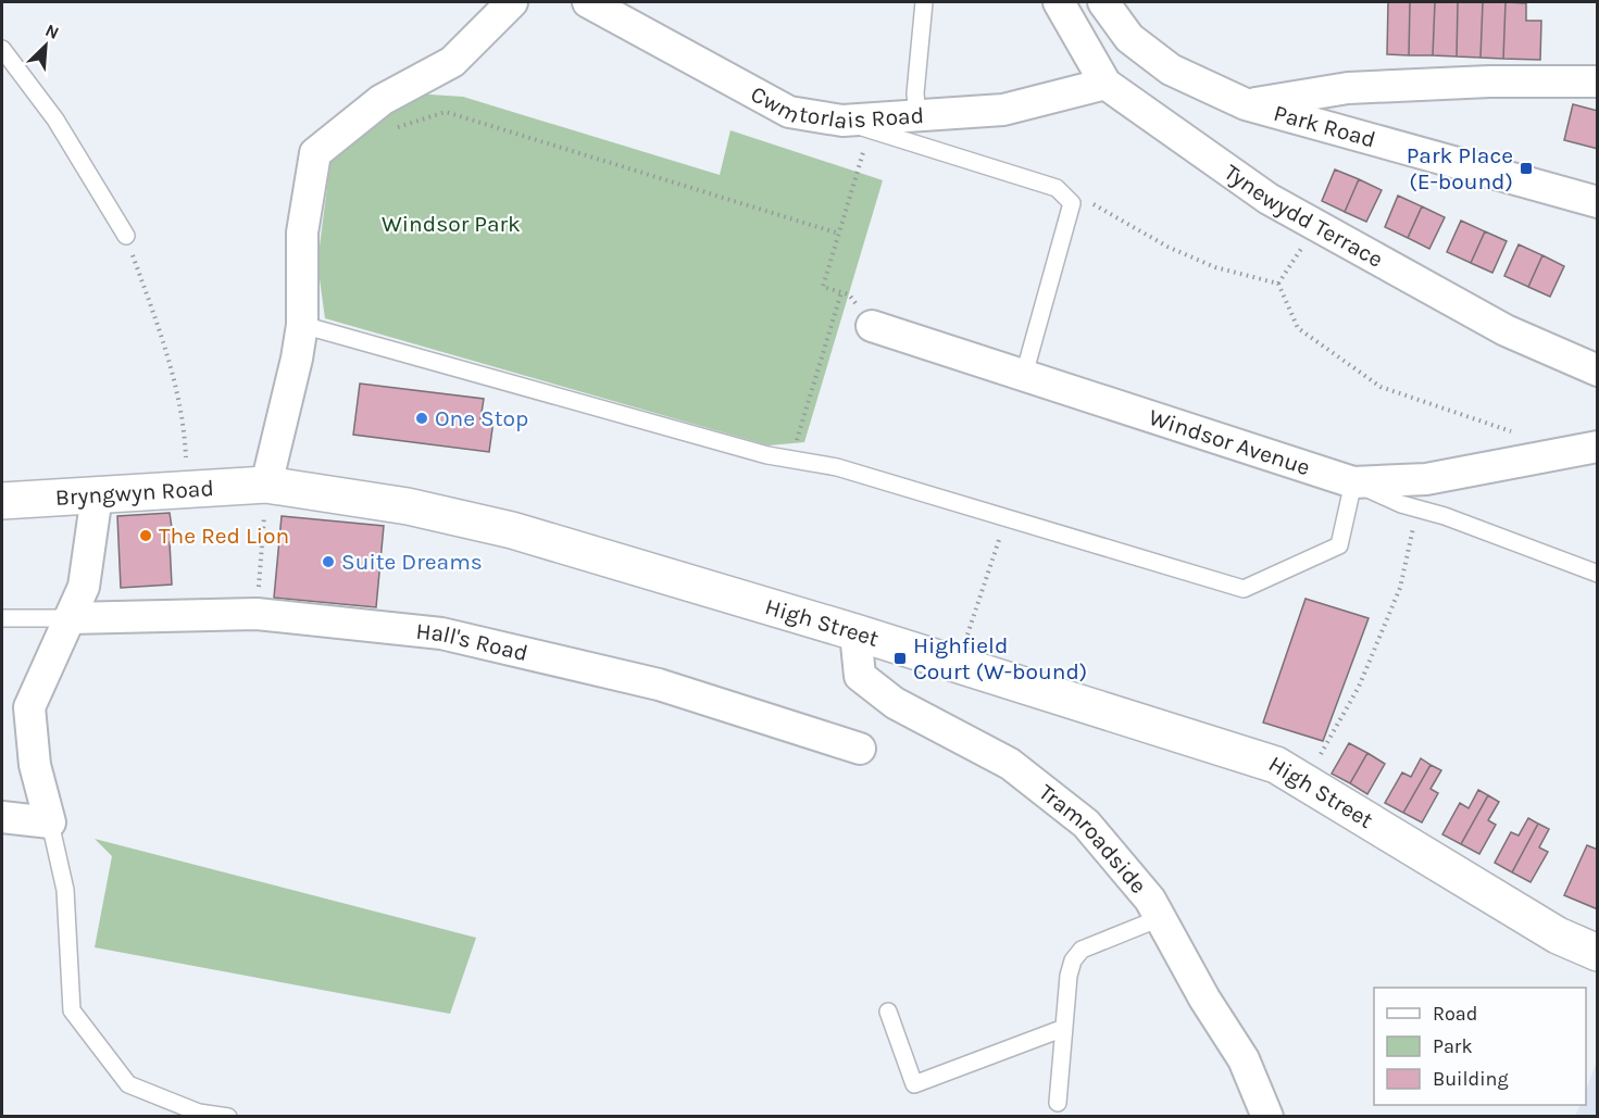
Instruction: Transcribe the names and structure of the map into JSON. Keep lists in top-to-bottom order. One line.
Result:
{"streets":{"street":["Cwmtorlais Road","Park Road","Tynewydd Terrace","Windsor Avenue","Bryngwyn Road","High Street","Hall's Road","Tramroadside"]},"crossings":[["Cwmtorlais Road","Tynewydd Terrace"],["Bryngwyn Road","High Street"],["High Street","Tramroadside"]],"parks":["Windsor Park"],"places":{"transit":["Park Place (E-bound)","Highfield Court (W-bound)"],"other":["One Stop","The Red Lion","Suite Dreams"]},"legend":["Road","Park","Building"],"north":"top right"}
